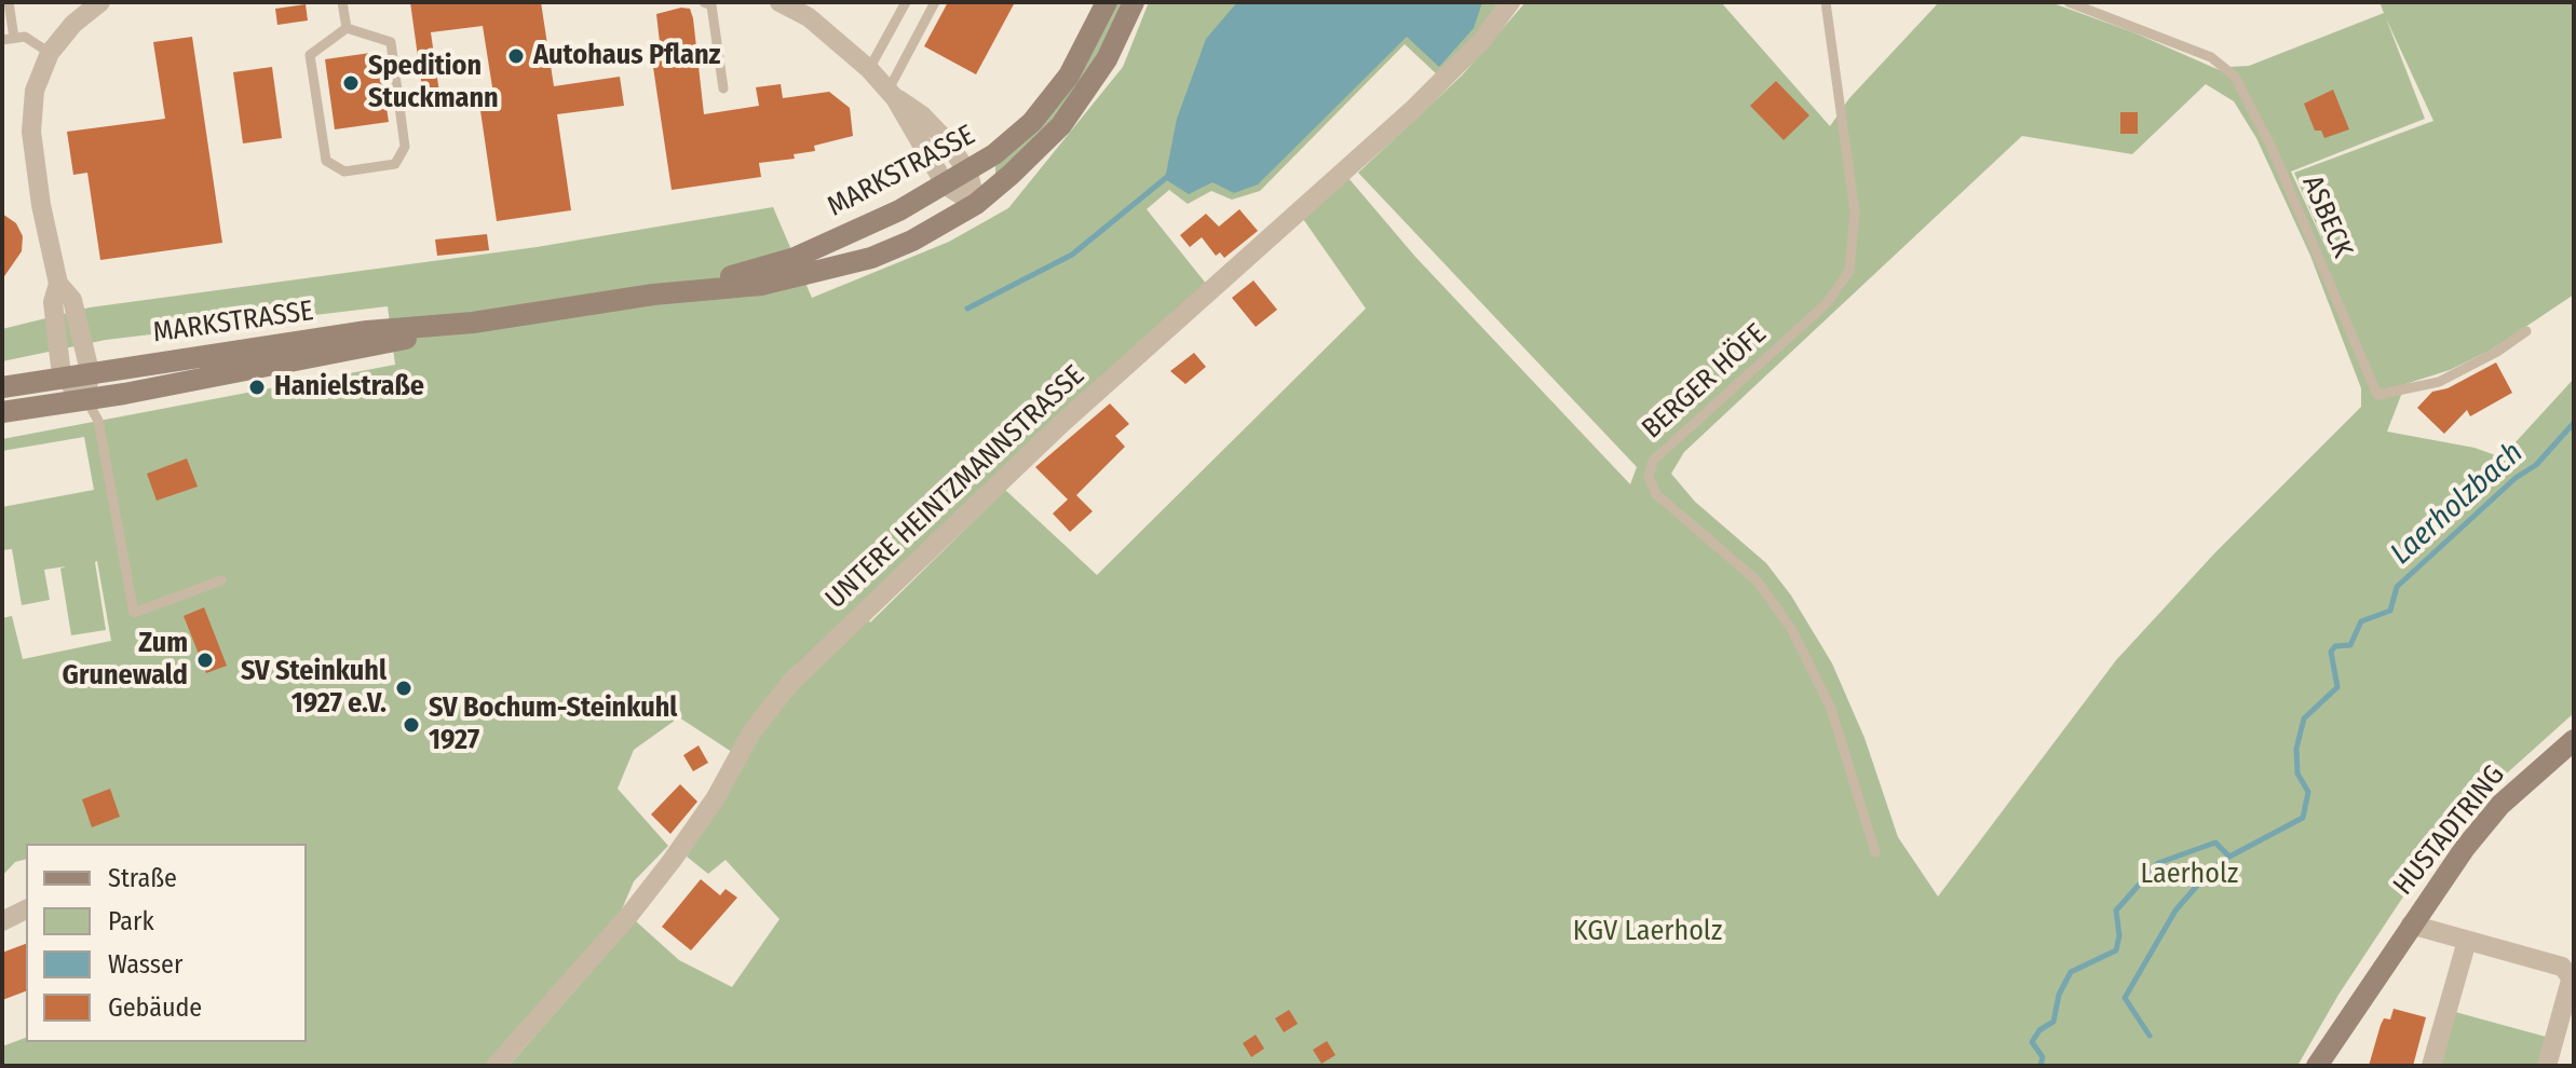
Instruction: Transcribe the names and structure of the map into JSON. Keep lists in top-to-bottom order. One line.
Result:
{"streets":{"main road":["MARKSTRASSE","HUSTADTRING"],"street":["UNTERE HEINTZMANNSTRASSE"],"lane":["ASBECK","BERGER HÖFE"]},"water":["Laerholzbach"],"parks":["Laerholz","KGV Laerholz"],"places":["Autohaus Pflanz","Spedition Stuckmann","Hanielstraße","Zum Grunewald","SV Steinkuhl 1927 e.V.","SV Bochum-Steinkuhl 1927"],"legend":["Straße","Park","Wasser","Gebäude"]}
